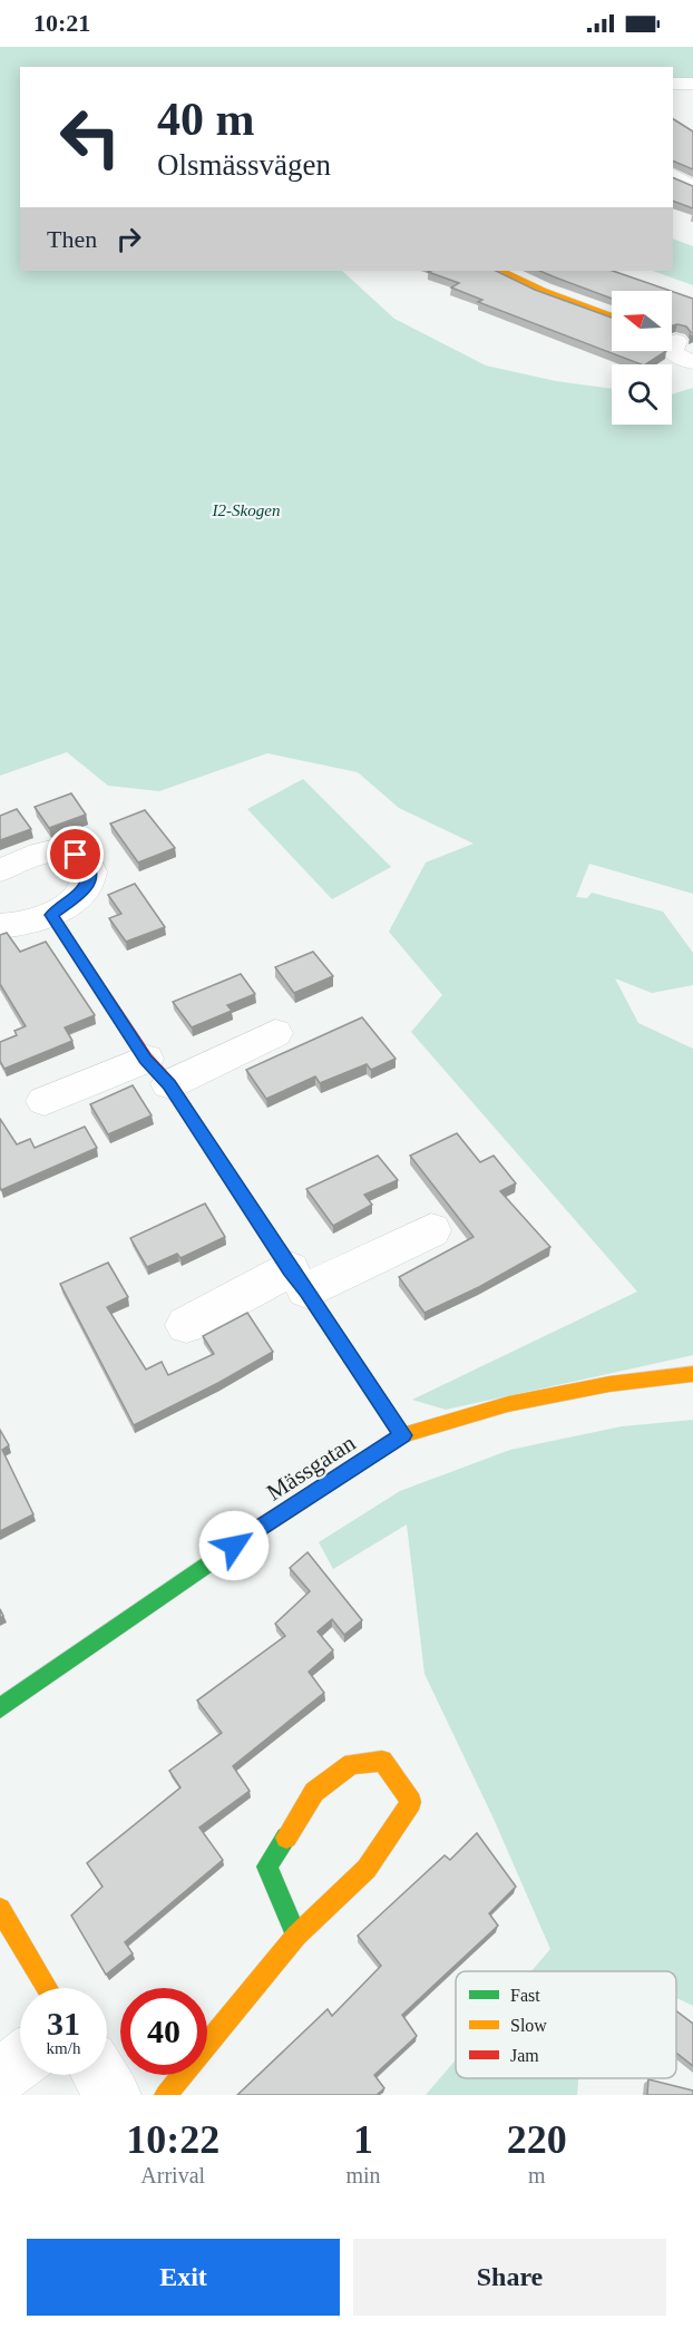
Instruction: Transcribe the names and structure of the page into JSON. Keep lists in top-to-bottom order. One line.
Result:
{"streets":{"street":["Mässgatan"]},"parks":["I2-Skogen"],"legend":["Fast","Slow","Jam"],"north":"left","page":{"status":"10:21","turn":["40 m","Olsmässvägen"],"then":"Then","speed":"31 km/h","limit":"40","eta":["10:22","Arrival","1","min","220","m"],"buttons":["Exit","Share"]}}
